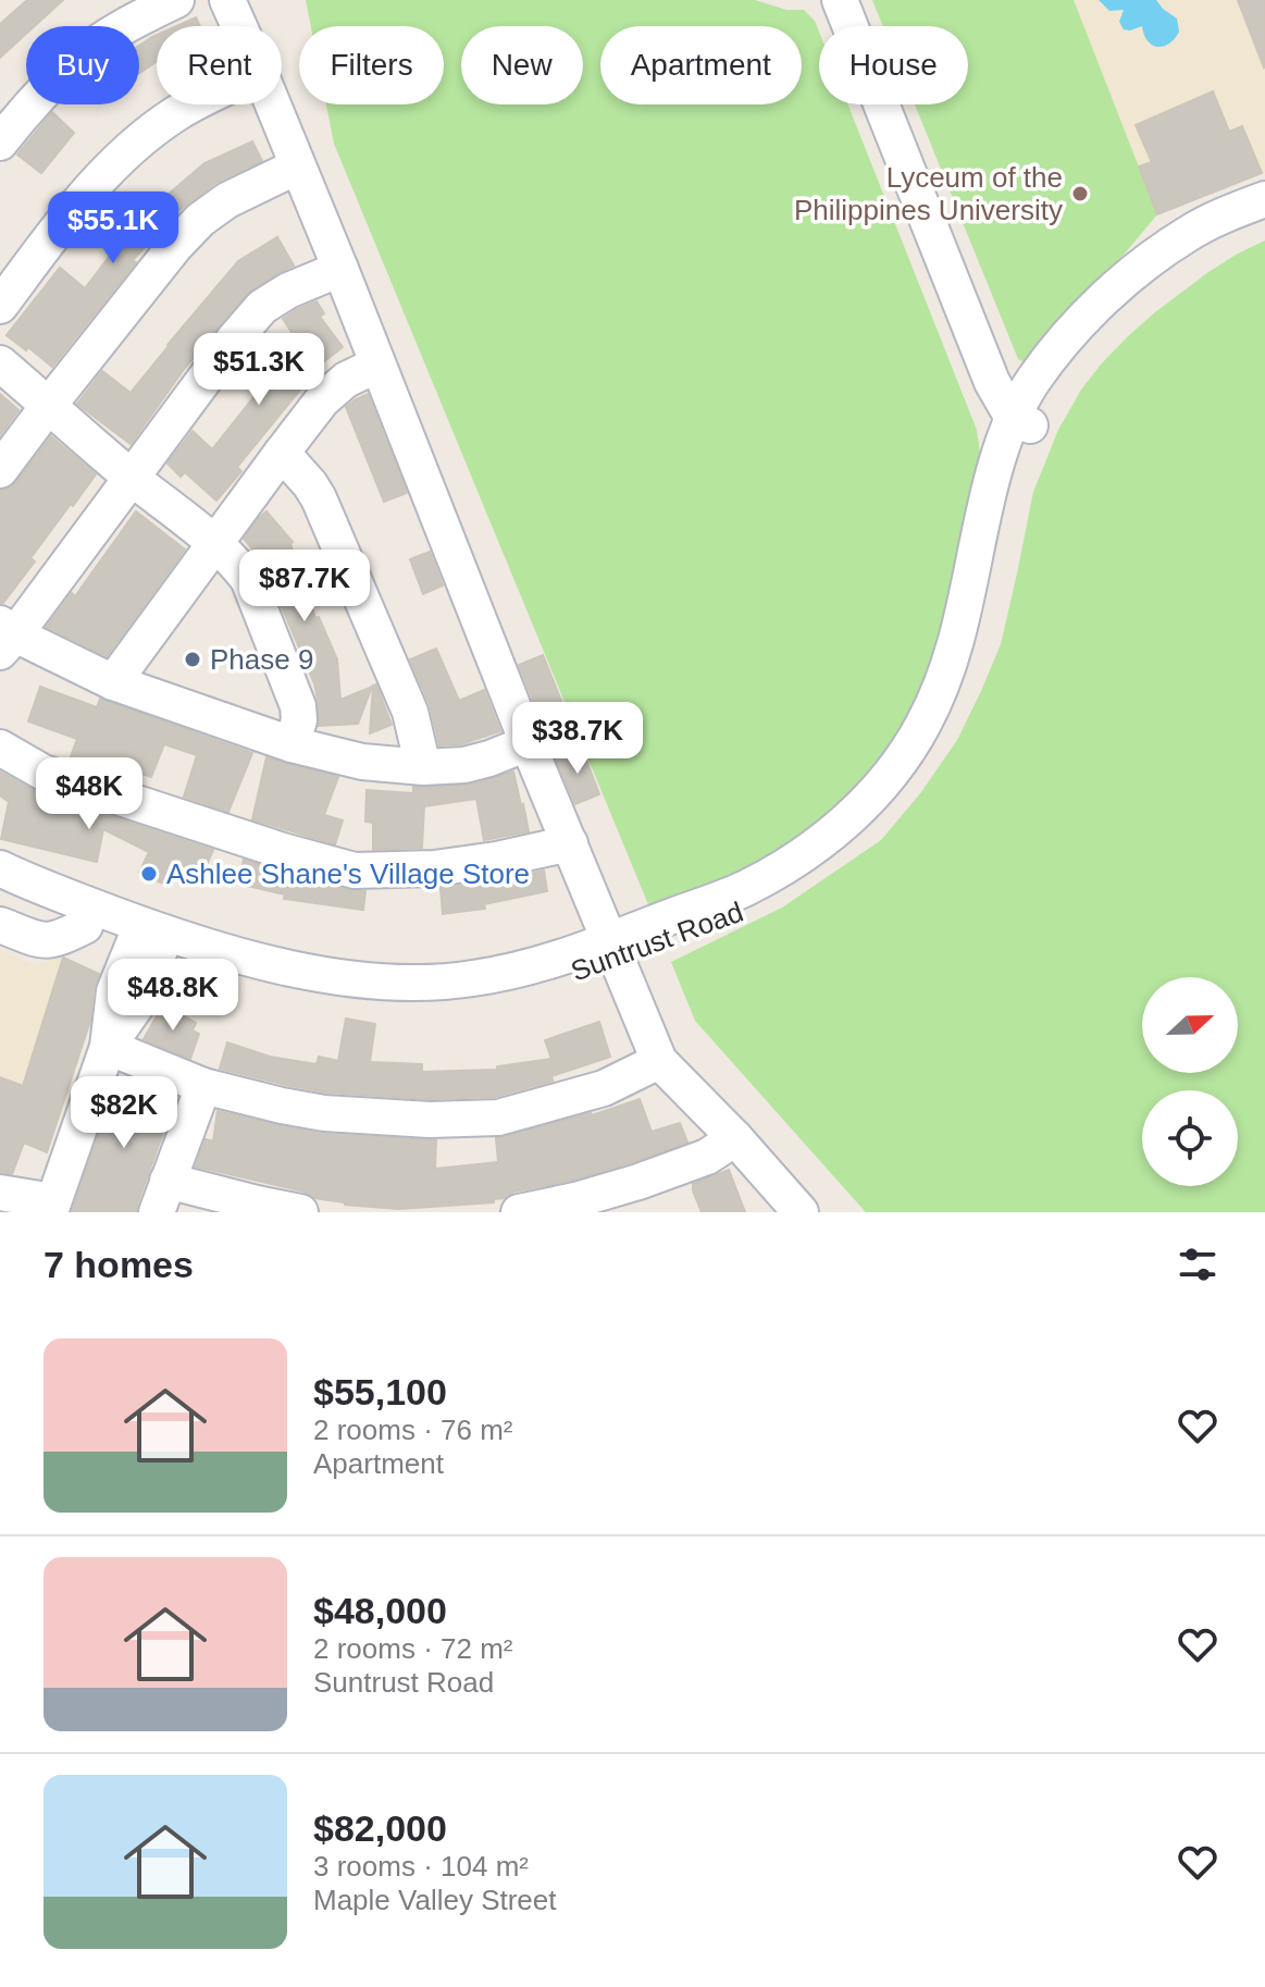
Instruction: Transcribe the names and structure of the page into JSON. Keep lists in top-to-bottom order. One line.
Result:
{"streets":{"street":["Suntrust Road"]},"places":["Lyceum of the Philippines University","Phase 9","Ashlee Shane's Village Store"],"north":"right","page":{"chip":["Buy","Rent","Filters","New","Apartment","House"],"price":["$55.1K","$51.3K","$87.7K","$38.7K","$48K","$48.8K","$82K"],"heading":"7 homes","list":[{"name":"$55,100","note":"2 rooms · 76 m² · Apartment"},{"name":"$48,000","note":"2 rooms · 72 m² · Suntrust Road"},{"name":"$82,000","note":"3 rooms · 104 m² · Maple Valley Street"}]}}
